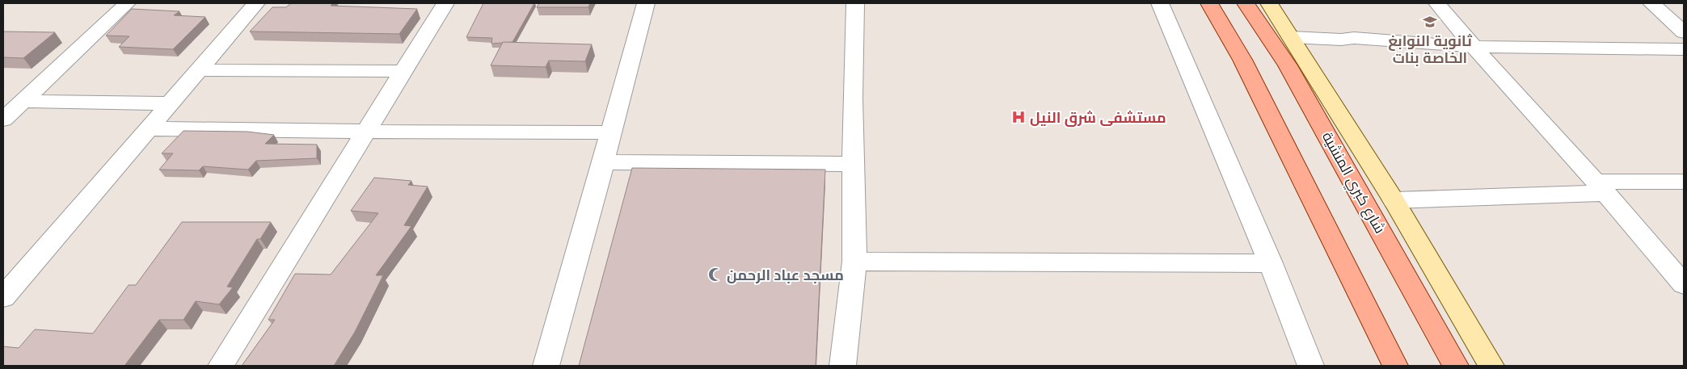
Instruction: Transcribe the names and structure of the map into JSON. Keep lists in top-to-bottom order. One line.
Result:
{"streets":{"main road":["شارع كبري المنشية"]},"places":{"school or university":["ثانوية النوابغ الخاصة بنات"],"hospital":["مستشفى شرق النيل"],"mosque":["مسجد عباد الرحمن"]}}
